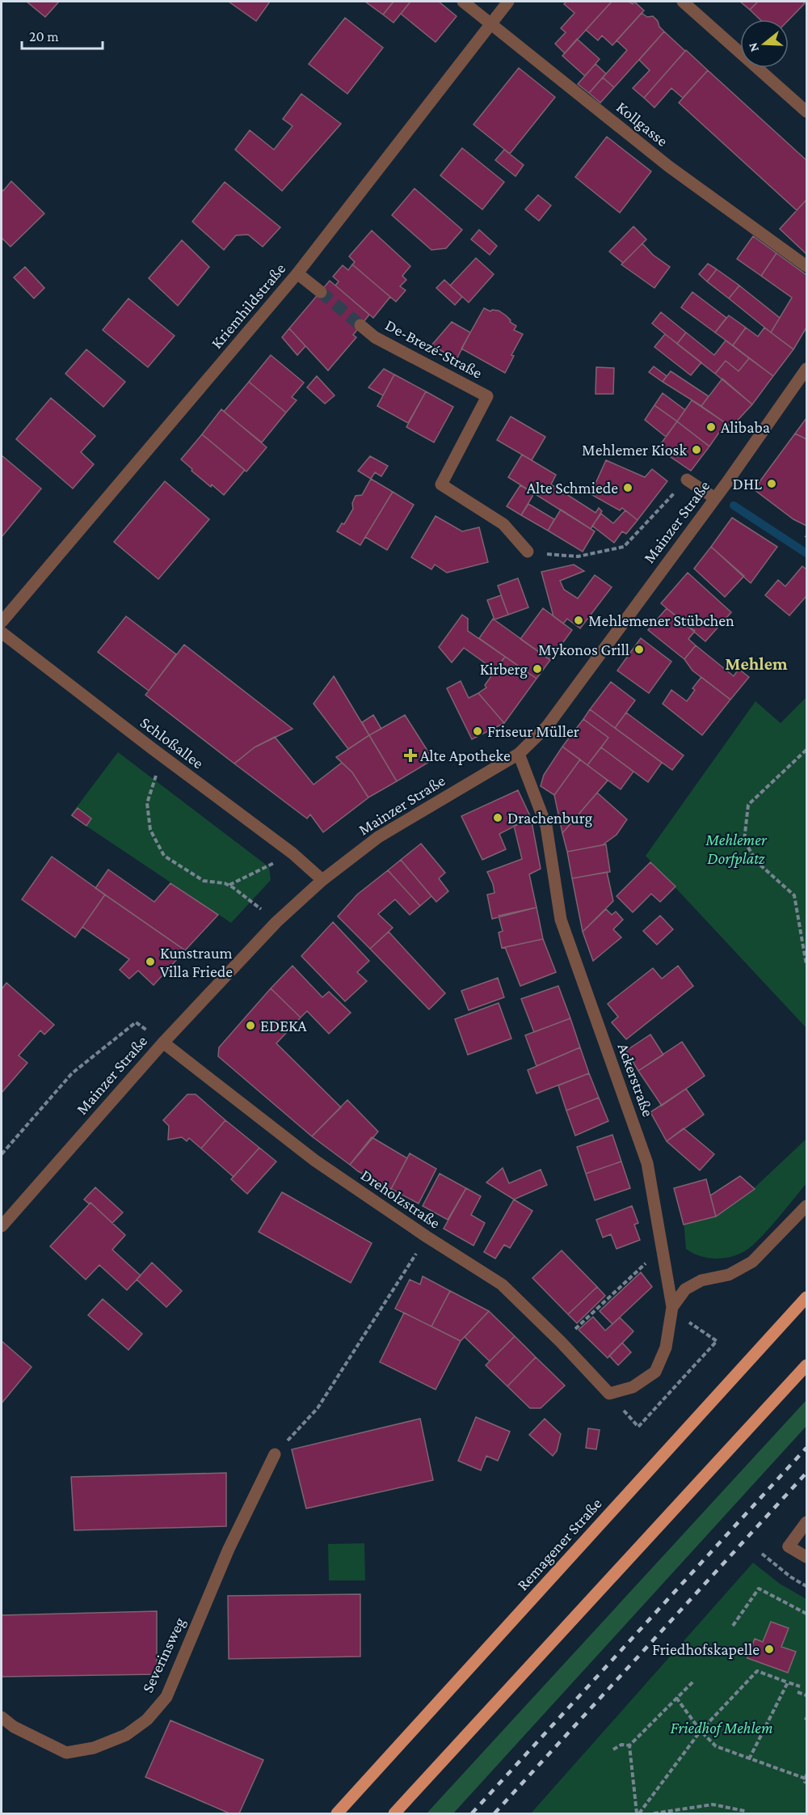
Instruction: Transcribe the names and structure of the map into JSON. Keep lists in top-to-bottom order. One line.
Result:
{"streets":{"main road":["Remagener Straße"],"street":["Kollgasse","Kriemhildstraße","De-Brezé-Straße","Mainzer Straße","Schloßallee","Ackerstraße","Dreholzstraße","Severinsweg"]},"crossings":[["Kollgasse","Kriemhildstraße"],["Mainzer Straße","Schloßallee"],["Mainzer Straße","Ackerstraße"],["Mainzer Straße","Dreholzstraße"],["Ackerstraße","Dreholzstraße"]],"districts":["Mehlem"],"parks":["Mehlemer Dorfplatz","Friedhof Mehlem"],"places":{"other":["Alibaba","Mehlemer Kiosk","DHL","Alte Schmiede","Mehlemener Stübchen","Mykonos Grill","Kirberg","Friseur Müller","Drachenburg","Kunstraum Villa Friede","EDEKA","Friedhofskapelle"],"health":["Alte Apotheke"]},"scale_bar":"20 m","north":"left"}
